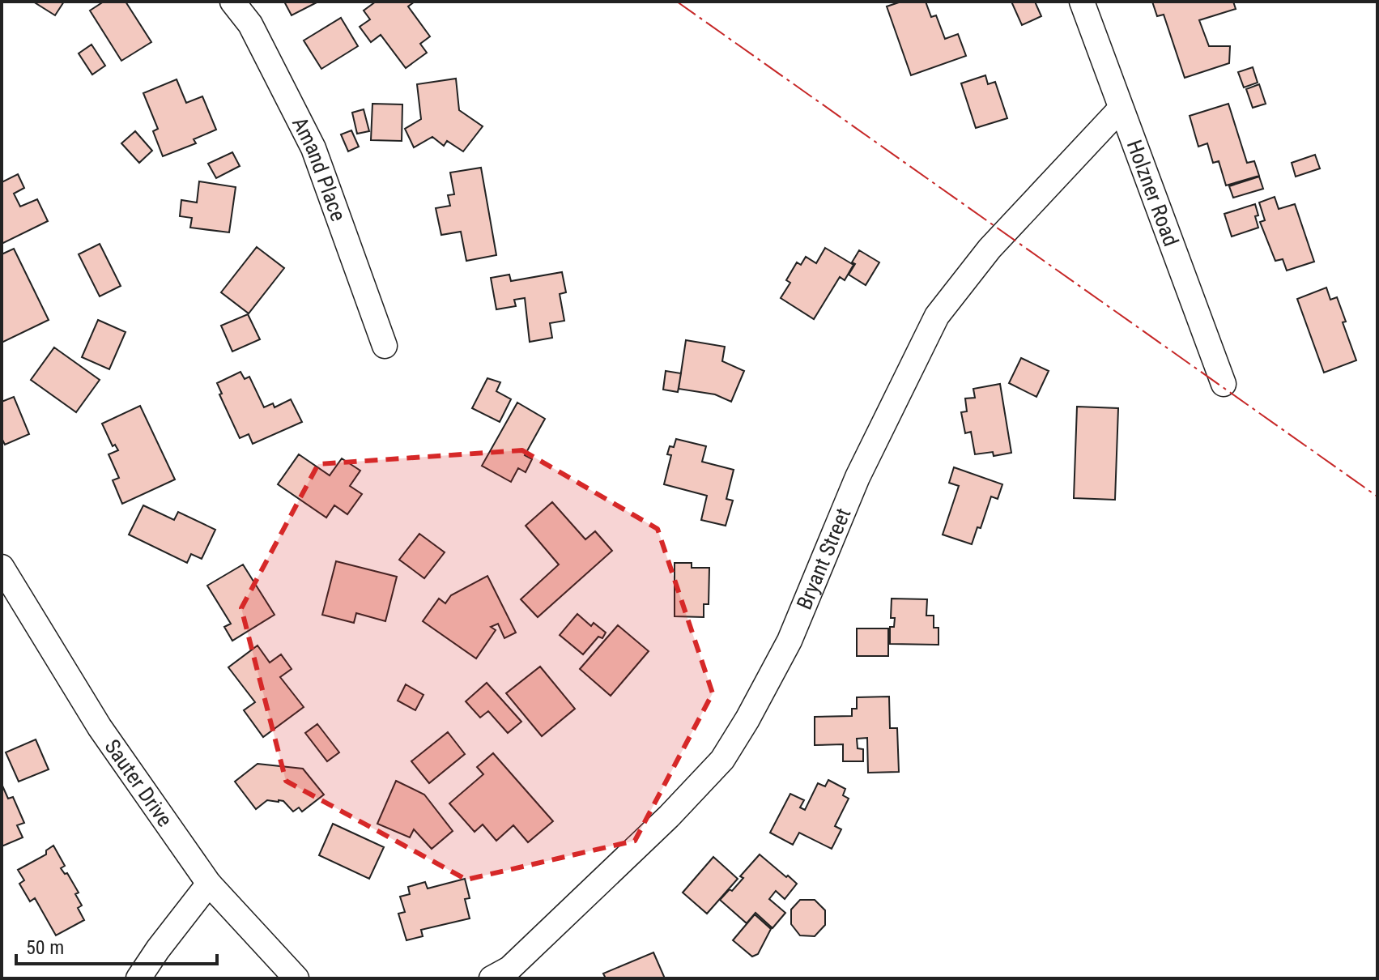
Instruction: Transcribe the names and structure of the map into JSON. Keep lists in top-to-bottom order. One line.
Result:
{"streets":{"street":["Amand Place","Holzner Road","Bryant Street","Sauter Drive"]},"crossings":[["Holzner Road","Bryant Street"]],"scale_bar":"50 m"}
